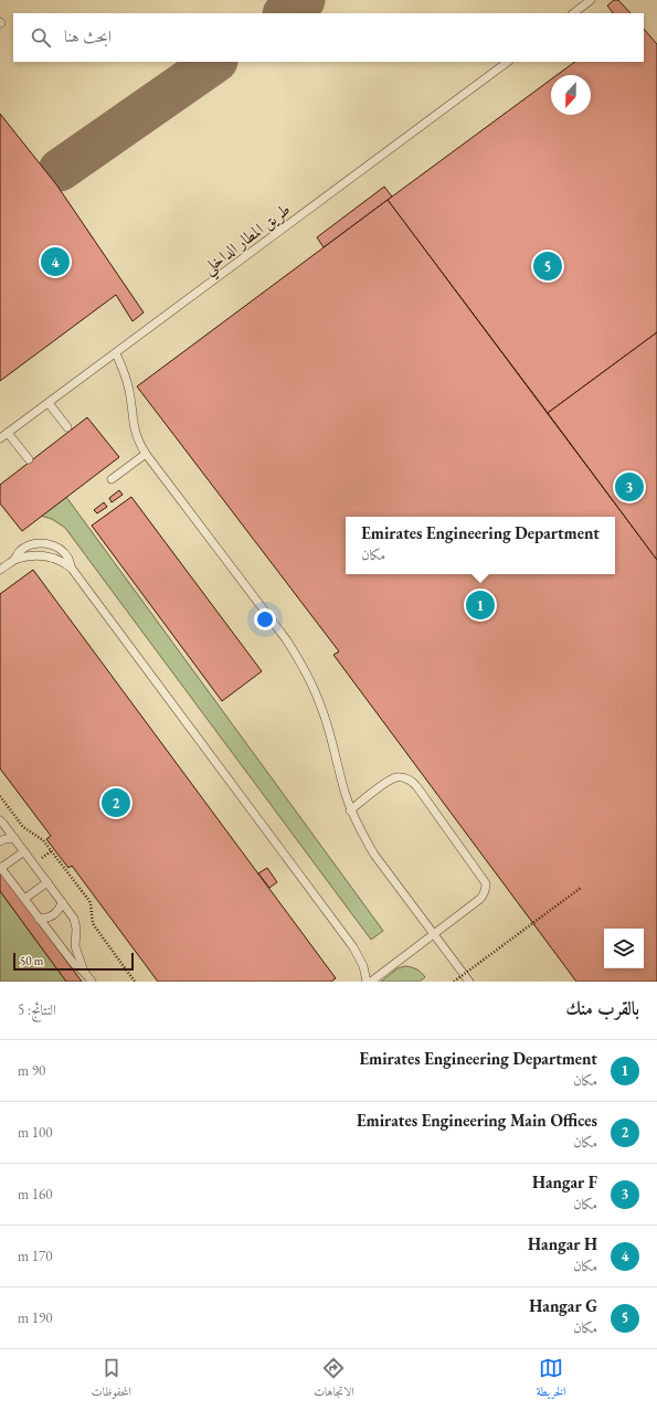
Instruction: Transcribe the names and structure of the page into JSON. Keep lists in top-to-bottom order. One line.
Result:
{"streets":{"lane":["طريق المطار الداخلي"]},"scale_bar":"50 m","north":"bottom","page":{"search":"ابحث هنا","pins":["4","5","3","1","2"],"popup":["Emirates Engineering Department","مكان"],"scale":"50 m","heading":["بالقرب منك","النتائج: 5"],"list":[{"mark":"1","name":"Emirates Engineering Department","note":"مكان","value":"90 m"},{"mark":"2","name":"Emirates Engineering Main Offices","note":"مكان","value":"100 m"},{"mark":"3","name":"Hangar F","note":"مكان","value":"160 m"},{"mark":"4","name":"Hangar H","note":"مكان","value":"170 m"},{"mark":"5","name":"Hangar G","note":"مكان","value":"190 m"}],"nav":["الخريطة","الاتجاهات","المحفوظات"]}}
